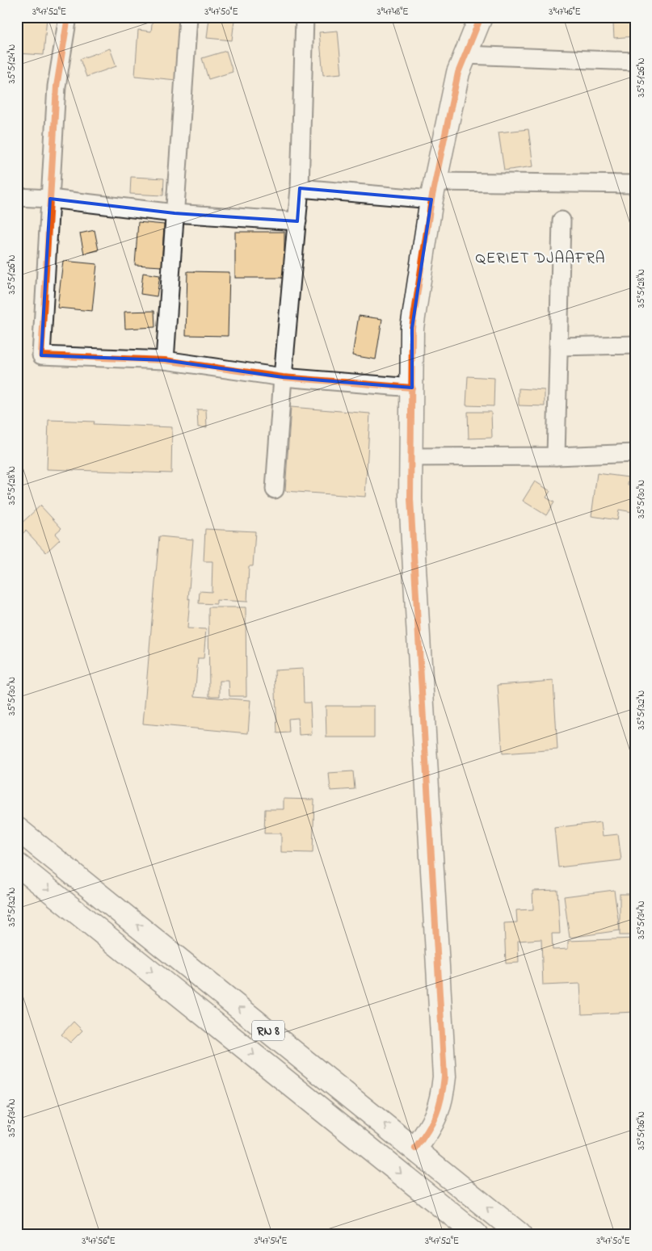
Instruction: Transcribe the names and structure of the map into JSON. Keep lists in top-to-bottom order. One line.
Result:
{"streets":{"main road":["RN 8"]},"districts":["QERIET DJAAFRA"],"coordinates":["3°47'52\"E","3°47'50\"E","3°47'48\"E","3°47'46\"E","35°51'24\"N","35°51'26\"N","35°51'28\"N","35°51'30\"N","35°51'32\"N","35°51'34\"N","35°51'36\"N","3°47'56\"E","3°47'54\"E"]}
